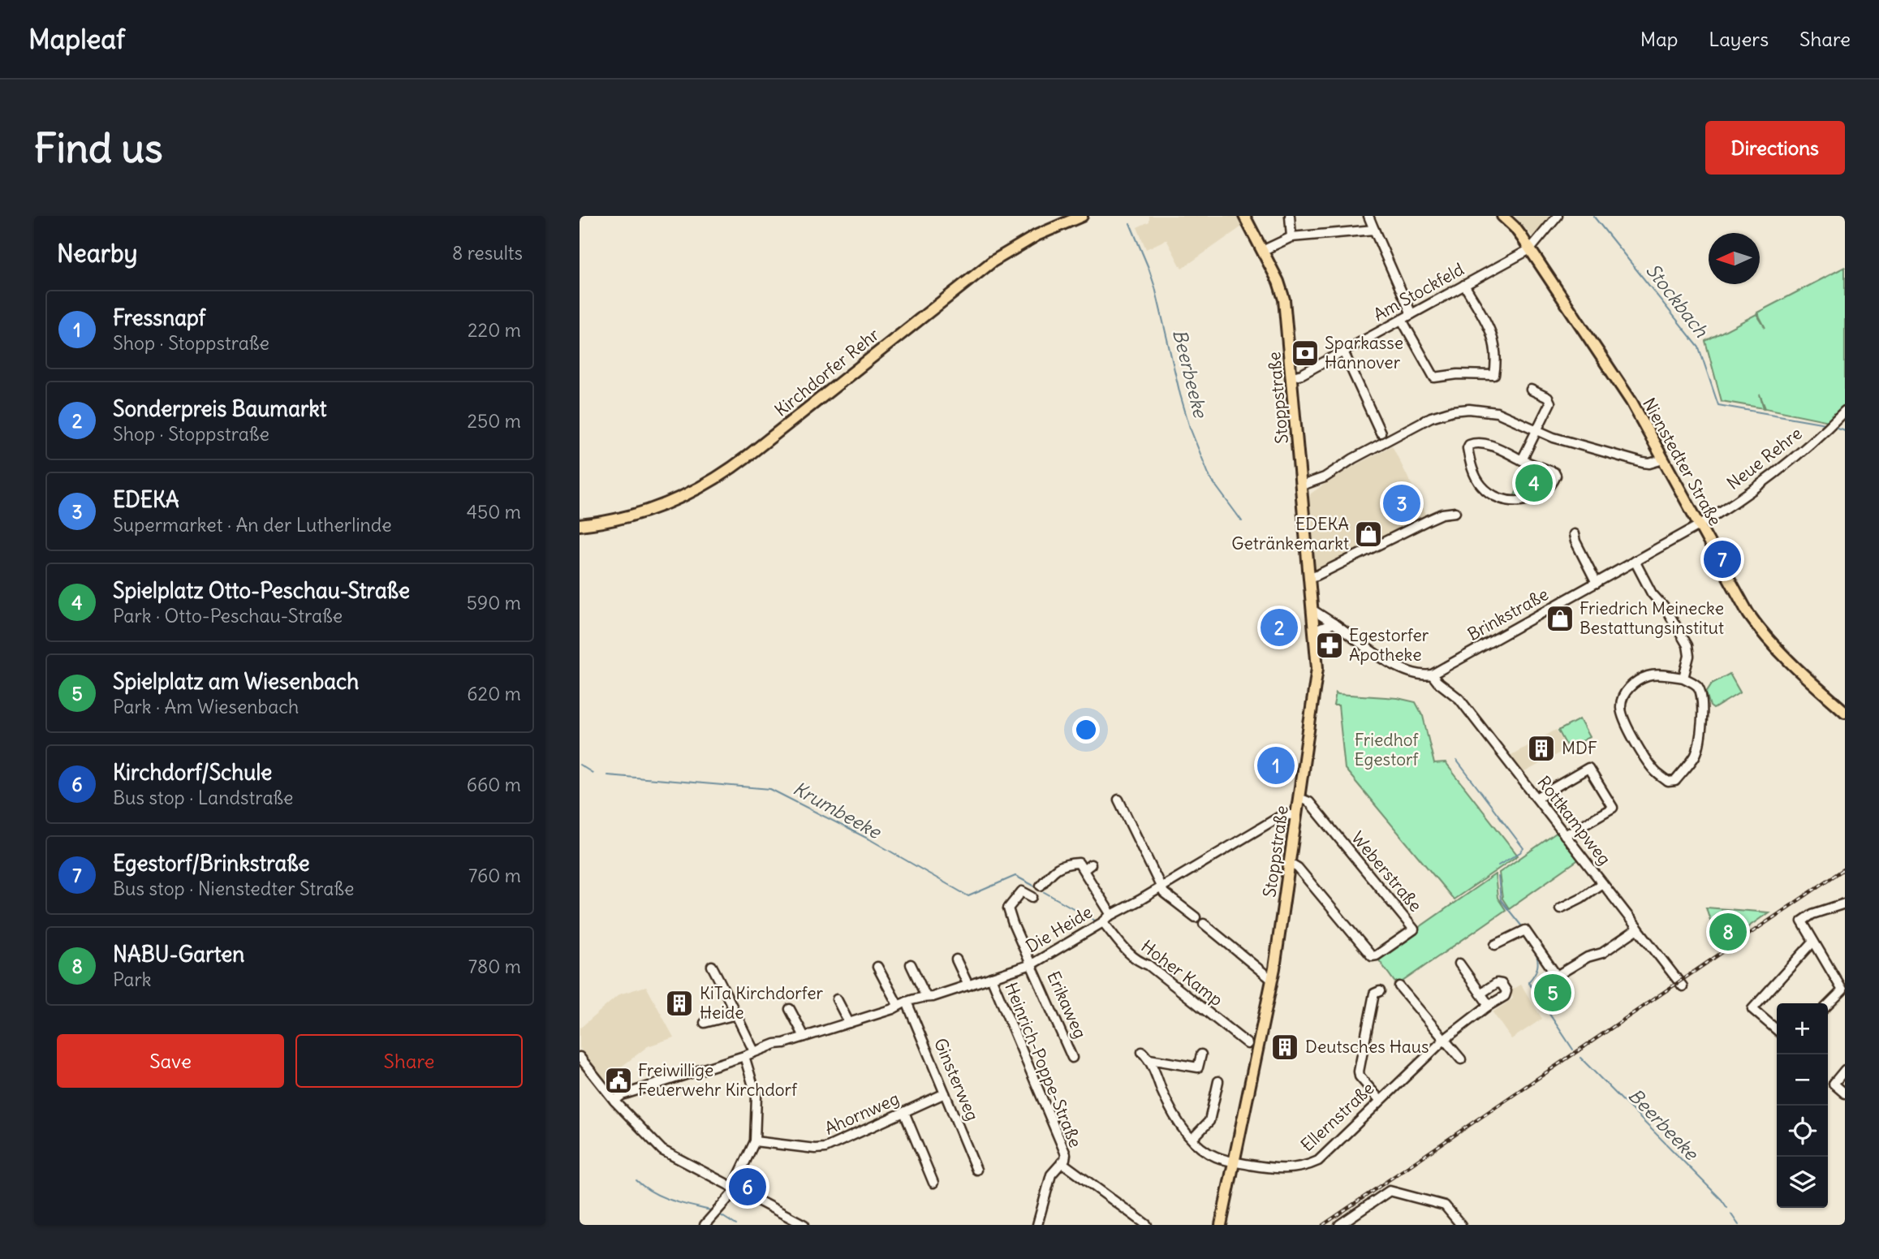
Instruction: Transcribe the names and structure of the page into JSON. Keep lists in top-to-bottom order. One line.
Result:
{"streets":{"main road":["Kirchdorfer Rehr","Stoppstraße","Nienstedter Straße"],"street":["Am Stockfeld","Neue Rehre","Brinkstraße","Rottkampweg","Weberstraße","Die Heide","Hoher Kamp","Erikaweg","Heinrich-Poppe-Straße","Ginsterweg","Ahornweg","Ellernstraße"]},"crossings":[["Am Stockfeld","Stoppstraße"],["Am Stockfeld","Nienstedter Straße"],["Stoppstraße","Weberstraße"],["Stoppstraße","Die Heide"],["Stoppstraße","Ellernstraße"],["Neue Rehre","Nienstedter Straße"],["Neue Rehre","Brinkstraße"],["Nienstedter Straße","Brinkstraße"],["Brinkstraße","Rottkampweg"],["Die Heide","Hoher Kamp"],["Die Heide","Erikaweg"],["Die Heide","Heinrich-Poppe-Straße"],["Die Heide","Ginsterweg"],["Ginsterweg","Ahornweg"]],"water":["Stockbach","Beerbeeke","Krumbeeke"],"parks":["Friedhof Egestorf"],"places":{"bank":["Sparkasse Hannover"],"shop":["EDEKA Getränkemarkt","Friedrich Meinecke Bestattungsinstitut"],"pharmacy":["Egestorfer Apotheke"],"building":["MDF","KiTa Kirchdorfer Heide","Deutsches Haus"],"public building":["Freiwillige Feuerwehr Kirchdorf"]},"north":"left","page":{"header":"Mapleaf","nav":["Map","Layers","Share"],"buttons":["Directions",["Save","Share"]],"title":"Find us","heading":["Nearby","8 results"],"list":[{"mark":"1","name":"Fressnapf","note":"Shop · Stoppstraße","value":"220 m"},{"mark":"2","name":"Sonderpreis Baumarkt","note":"Shop · Stoppstraße","value":"250 m"},{"mark":"3","name":"EDEKA","note":"Supermarket · An der Lutherlinde","value":"450 m"},{"mark":"4","name":"Spielplatz Otto-Peschau-Straße","note":"Park · Otto-Peschau-Straße","value":"590 m"},{"mark":"5","name":"Spielplatz am Wiesenbach","note":"Park · Am Wiesenbach","value":"620 m"},{"mark":"6","name":"Kirchdorf/Schule","note":"Bus stop · Landstraße","value":"660 m"},{"mark":"7","name":"Egestorf/Brinkstraße","note":"Bus stop · Nienstedter Straße","value":"760 m"},{"mark":"8","name":"NABU-Garten","note":"Park","value":"780 m"}],"pins":["4","3","7","2","1","8","5","6"],"map_buttons":["+","−"]}}
